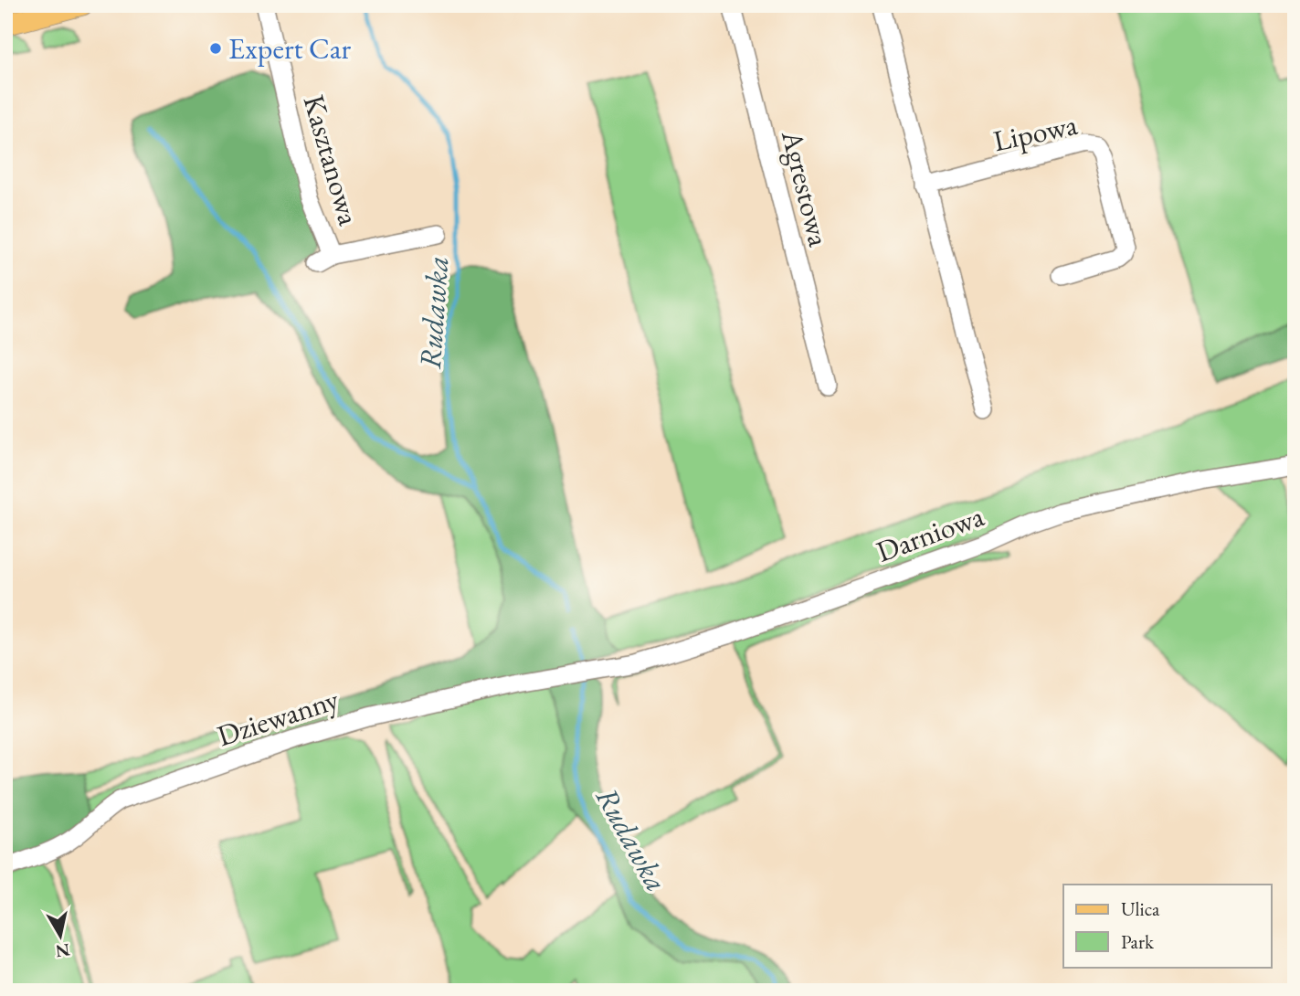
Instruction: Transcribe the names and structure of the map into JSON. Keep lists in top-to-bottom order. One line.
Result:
{"streets":{"street":["Lipowa","Kasztanowa","Agrestowa","Darniowa","Dziewanny"]},"crossings":[["Darniowa","Dziewanny"]],"water":["Rudawka"],"places":["Expert Car"],"legend":["Ulica","Park"],"north":"bottom"}
